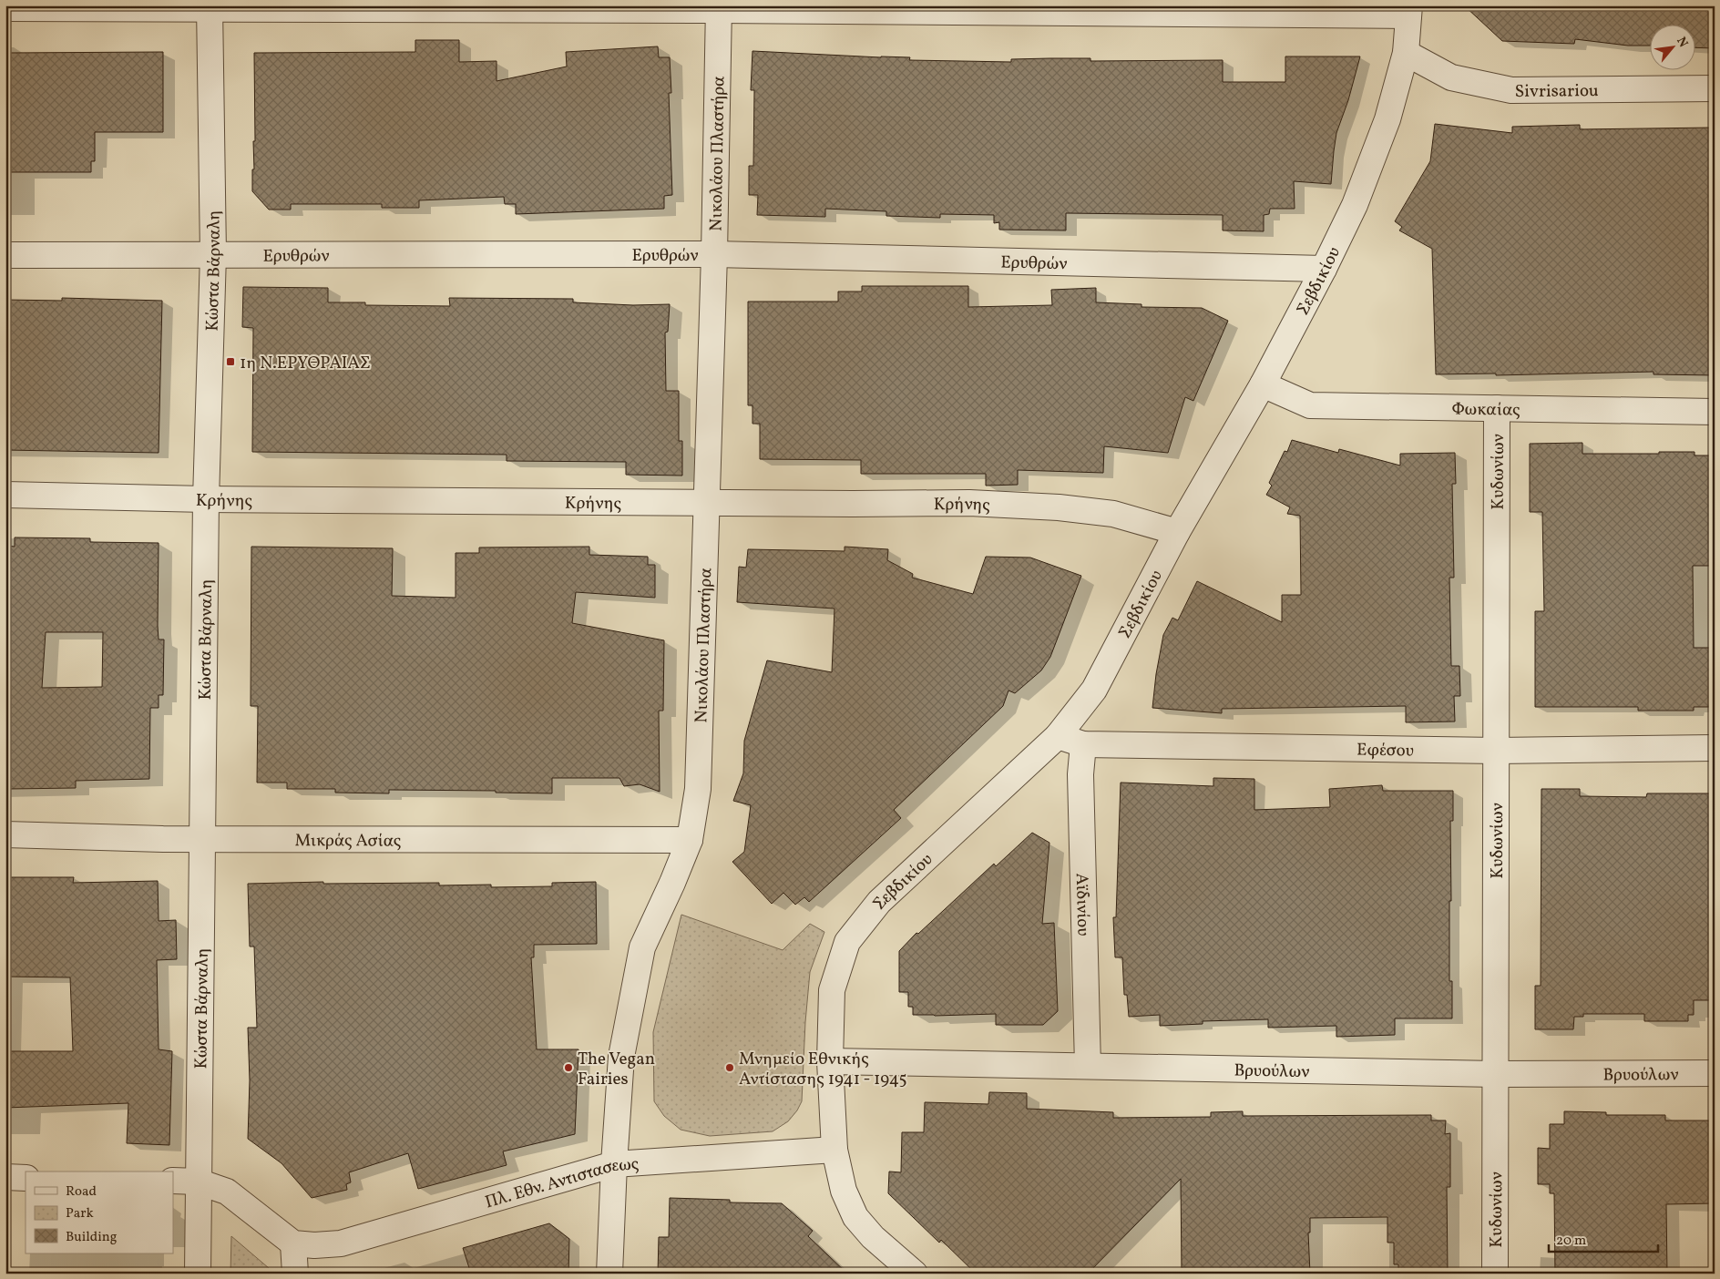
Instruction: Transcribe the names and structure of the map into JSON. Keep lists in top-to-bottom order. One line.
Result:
{"streets":{"street":["Sivrisariou","Νικολάου Πλαστήρα","Ερυθρών","Κώστα Βάρναλη","Σεβδικίου","Φωκαίας","Κυδωνίων","Κρήνης","Εφέσου","Μικράς Ασίας","Αϊδινίου","Βρυούλων","Πλ. Εθν. Αντιστασεως"]},"crossings":[["Sivrisariou","Σεβδικίου"],["Νικολάου Πλαστήρα","Ερυθρών"],["Νικολάου Πλαστήρα","Κρήνης"],["Νικολάου Πλαστήρα","Μικράς Ασίας"],["Νικολάου Πλαστήρα","Πλ. Εθν. Αντιστασεως"],["Ερυθρών","Κώστα Βάρναλη"],["Ερυθρών","Σεβδικίου"],["Κώστα Βάρναλη","Κρήνης"],["Κώστα Βάρναλη","Μικράς Ασίας"],["Σεβδικίου","Φωκαίας"],["Σεβδικίου","Κρήνης"],["Σεβδικίου","Εφέσου"],["Σεβδικίου","Βρυούλων"],["Σεβδικίου","Πλ. Εθν. Αντιστασεως"],["Φωκαίας","Κυδωνίων"],["Κυδωνίων","Εφέσου"],["Κυδωνίων","Βρυούλων"],["Εφέσου","Αϊδινίου"],["Αϊδινίου","Βρυούλων"]],"places":{"transit":["1η Ν.ΕΡΥΘΡΑΙΑΣ"],"other":["The Vegan Fairies","Μνημείο Εθνικής Αντίστασης 1941 - 1945"]},"legend":["Road","Park","Building"],"scale_bar":"20 m","north":"top right"}
